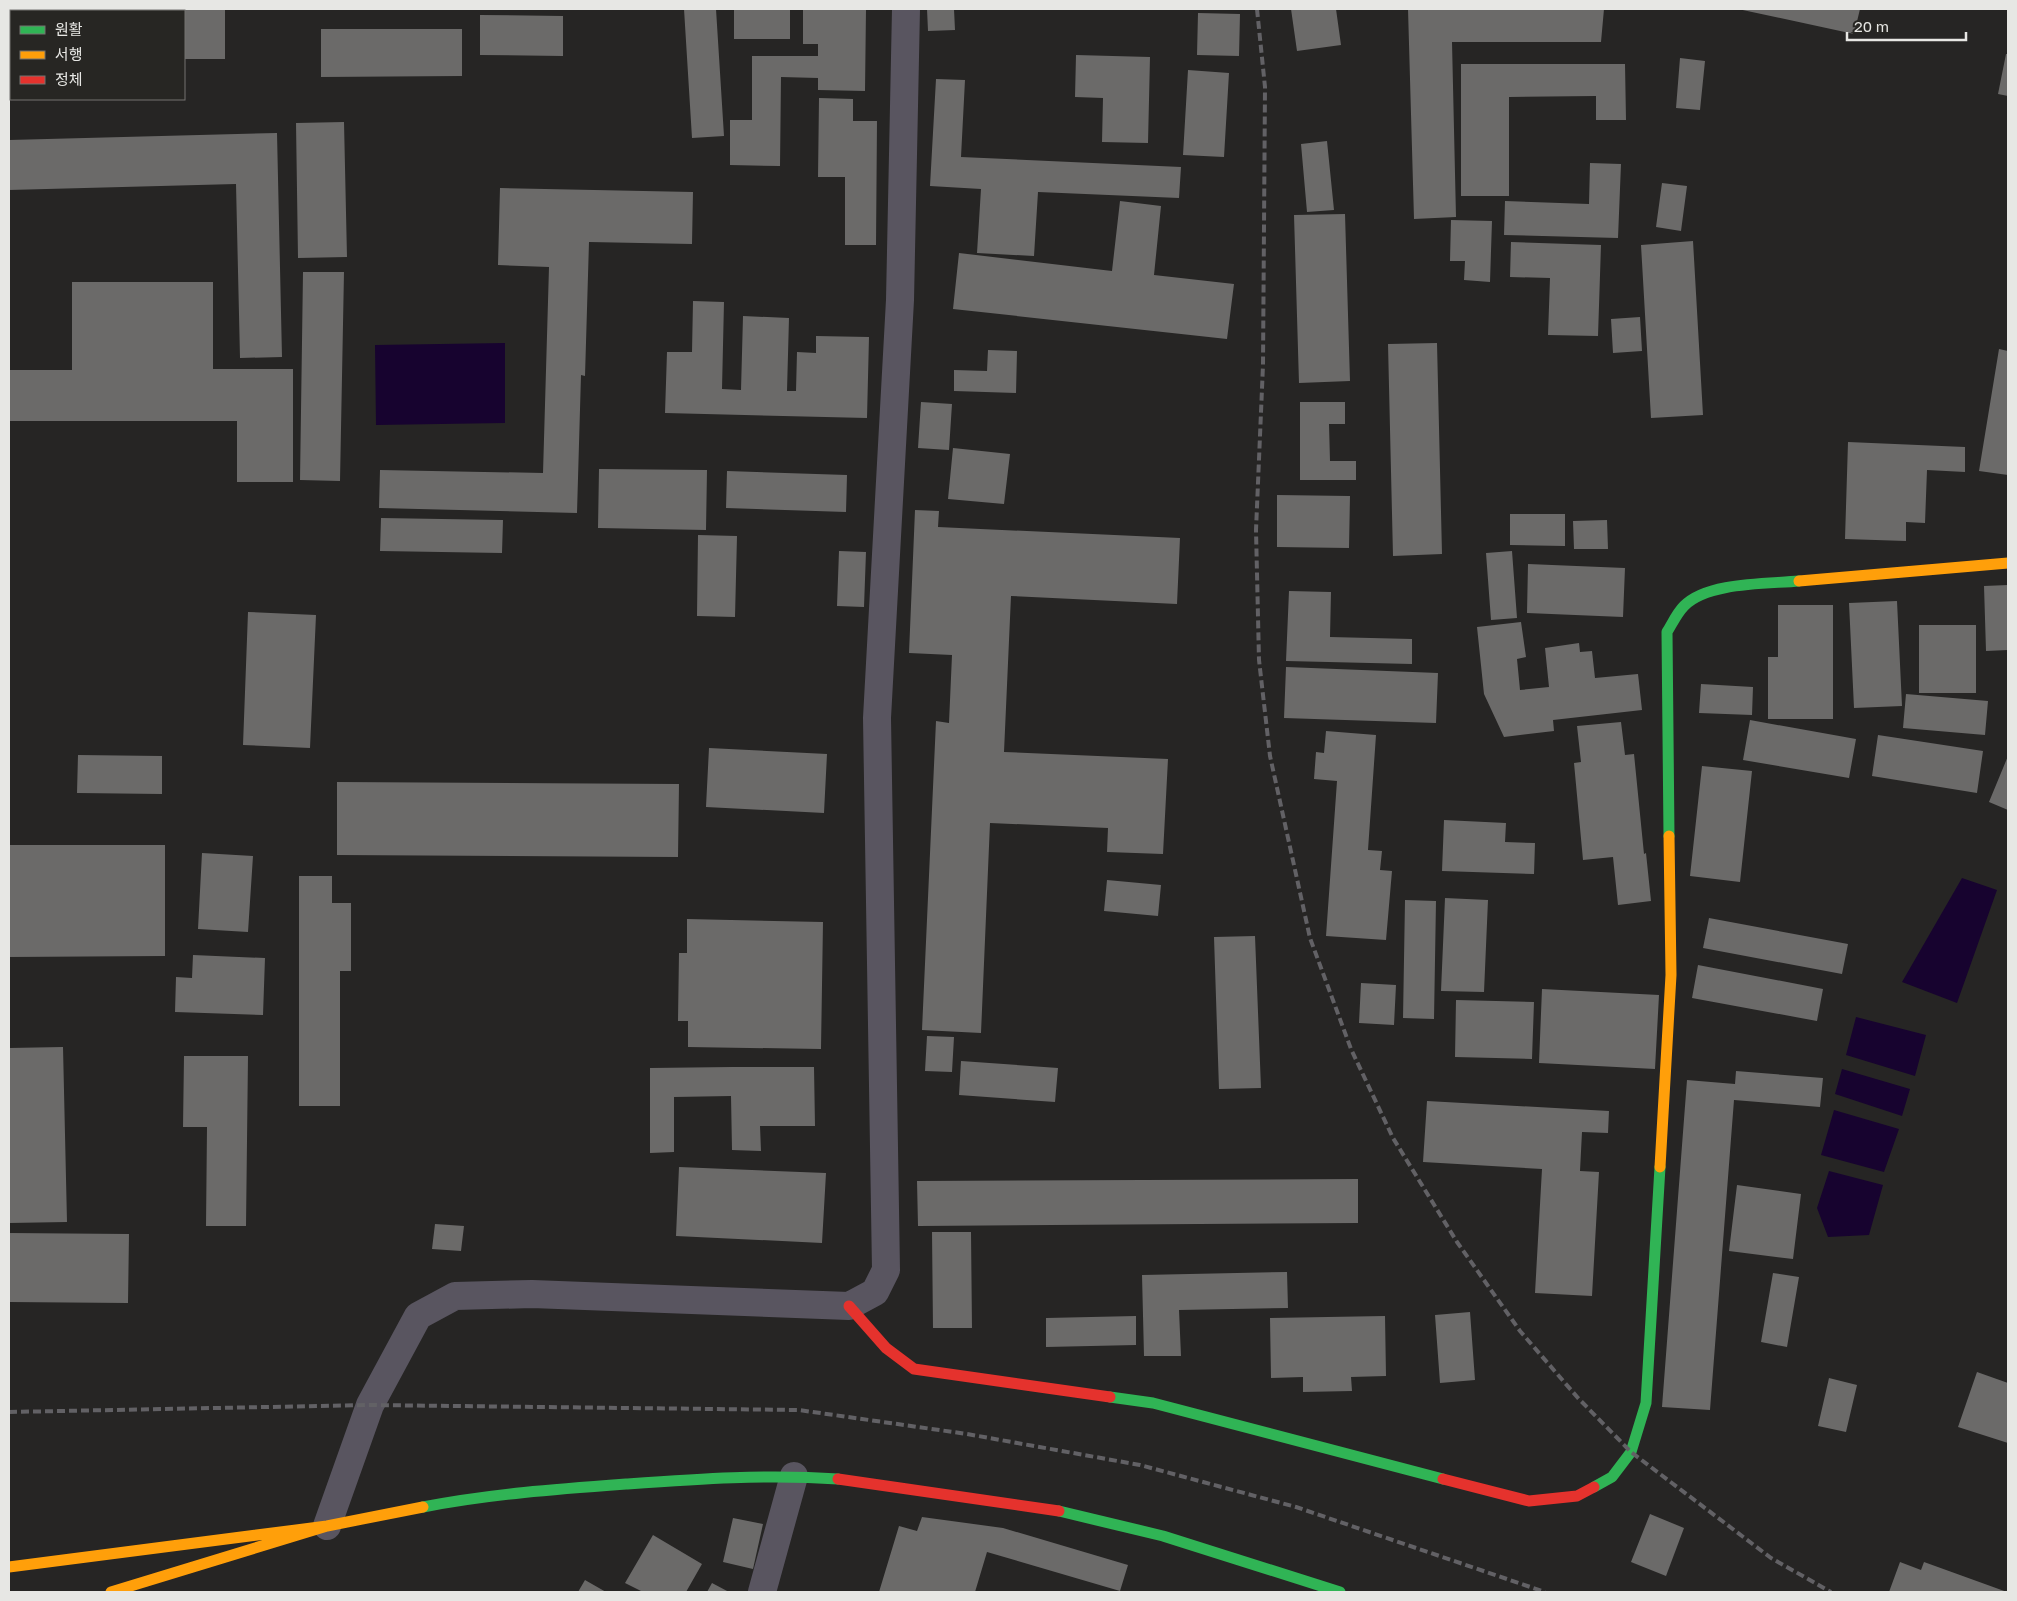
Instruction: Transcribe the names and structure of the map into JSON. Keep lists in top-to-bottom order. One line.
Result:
{"legend":["원활","서행","정체"],"scale_bar":"20 m"}
